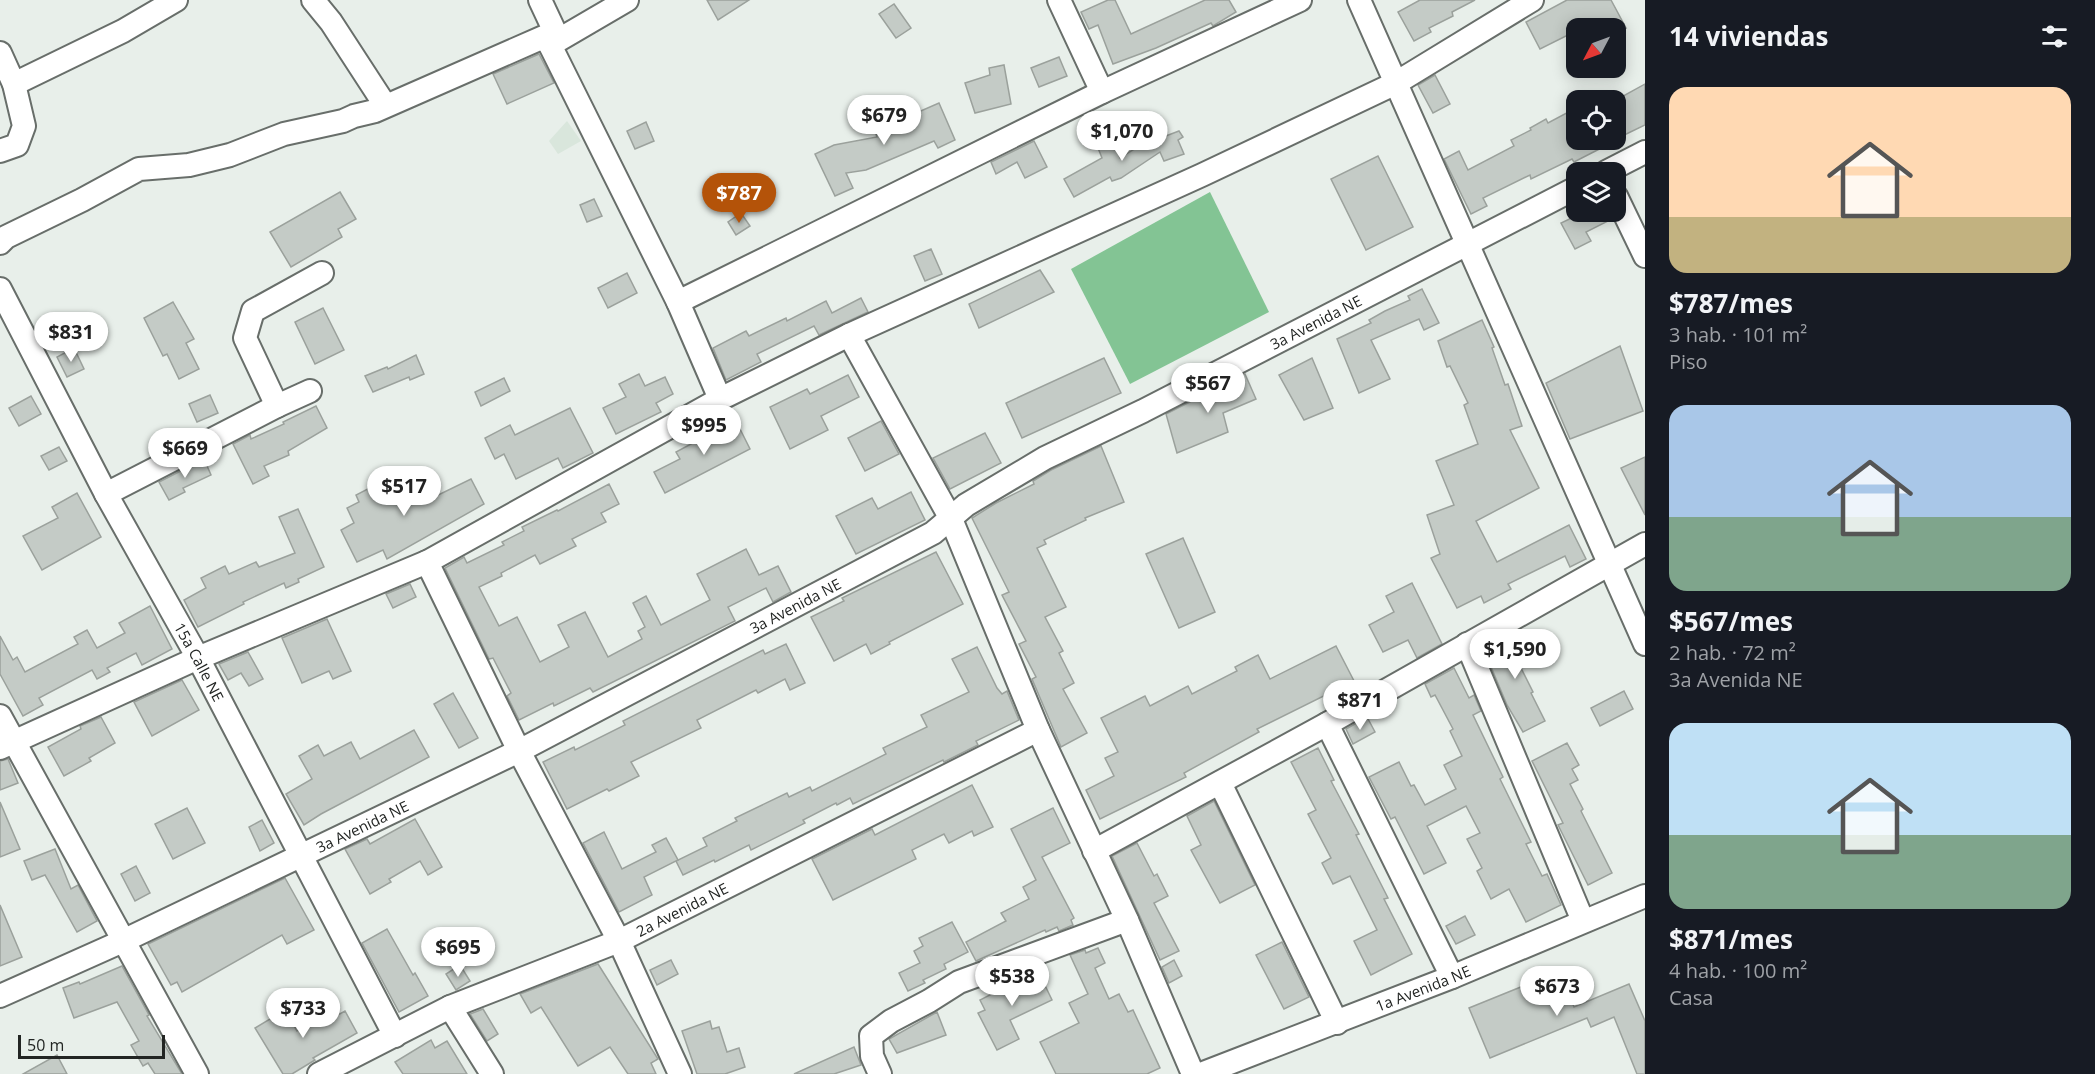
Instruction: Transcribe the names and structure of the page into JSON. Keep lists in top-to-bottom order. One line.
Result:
{"streets":{"street":["3a Avenida NE","15a Calle NE","2a Avenida NE","1a Avenida NE"]},"crossings":[["3a Avenida NE","15a Calle NE"],["15a Calle NE","2a Avenida NE"]],"scale_bar":"50 m","north":"bottom left","page":{"heading":"14 viviendas","list":[{"name":"$787/mes","note":"3 hab. · 101 m² · Piso"},{"name":"$567/mes","note":"2 hab. · 72 m² · 3a Avenida NE"},{"name":"$871/mes","note":"4 hab. · 100 m² · Casa"}],"price":["$679","$1,070","$787","$831","$567","$995","$669","$517","$1,590","$871","$695","$538","$673","$733"],"scale":"50 m"}}
